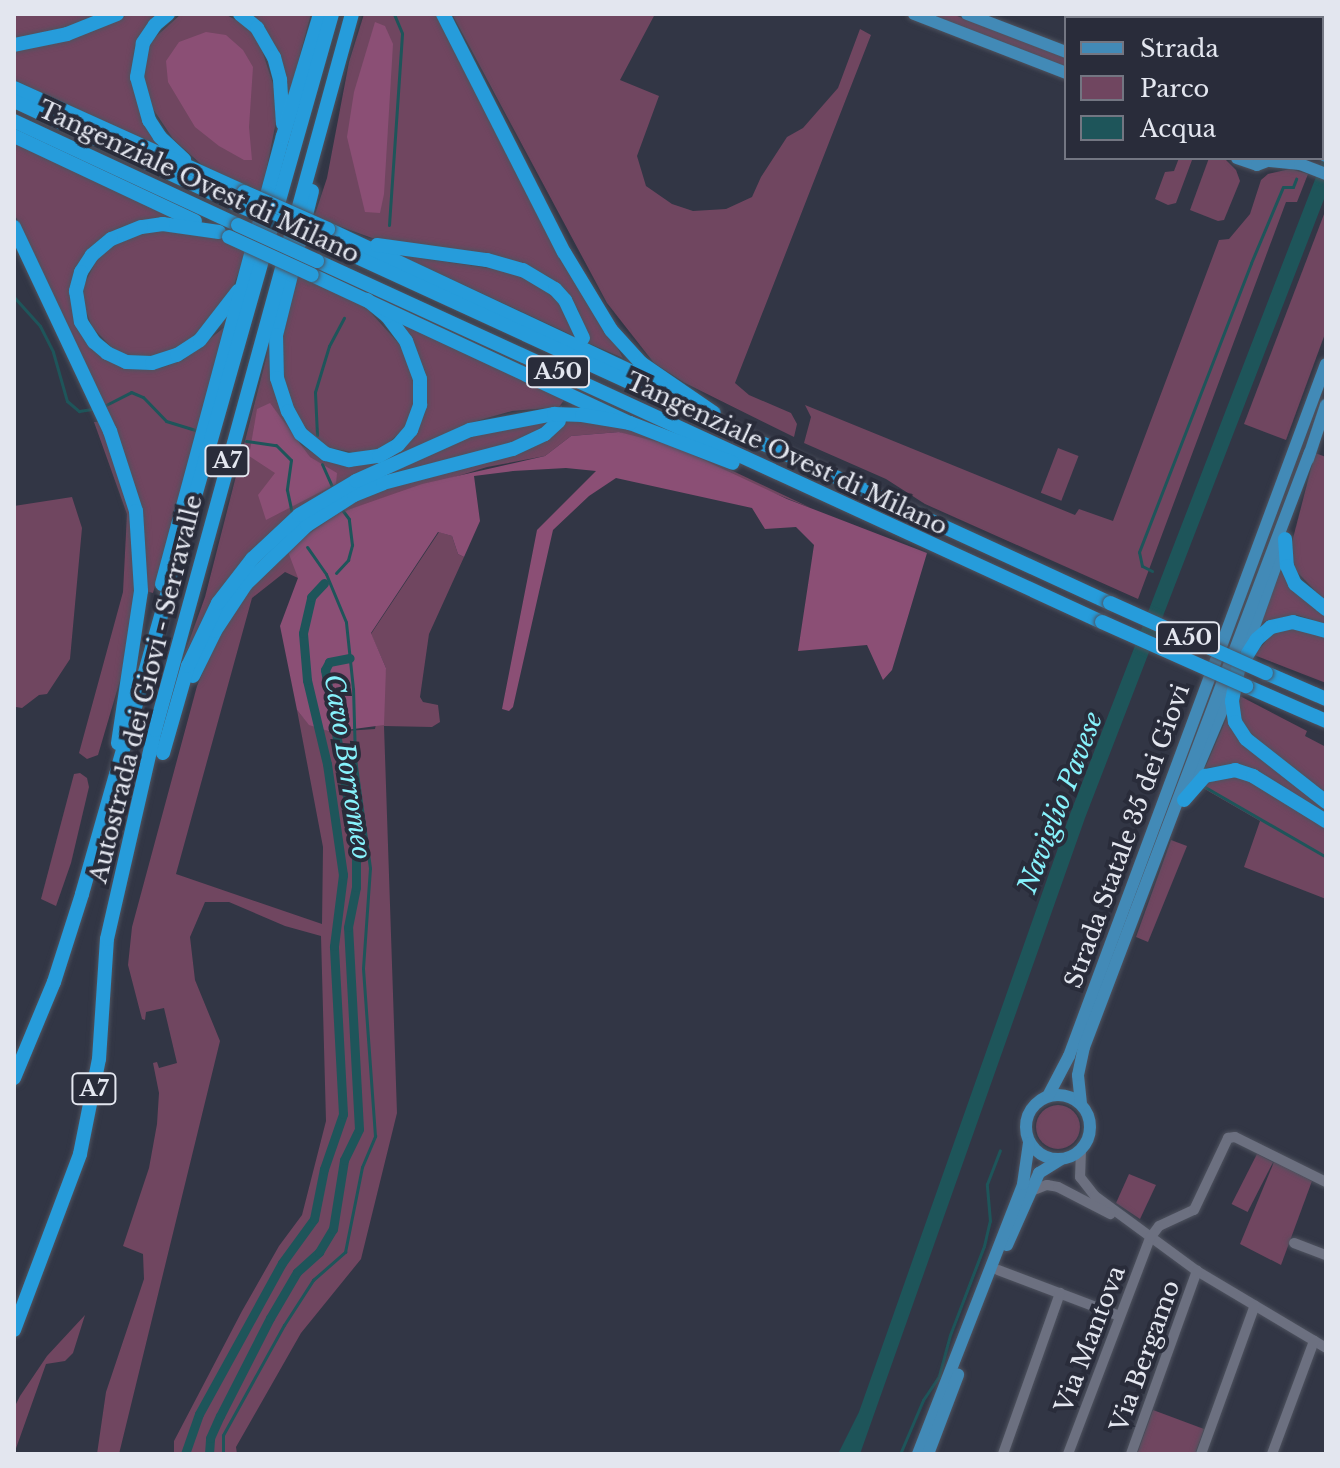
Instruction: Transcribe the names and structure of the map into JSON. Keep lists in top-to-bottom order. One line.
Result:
{"streets":{"highway":["Tangenziale Ovest di Milano","A50","A7","Autostrada dei Giovi - Serravalle"],"main road":["Strada Statale 35 dei Giovi"],"street":["Via Mantova","Via Bergamo"]},"crossings":[["A7","Autostrada dei Giovi - Serravalle"]],"water":["Cavo Borromeo","Naviglio Pavese"],"legend":["Strada","Parco","Acqua"]}
